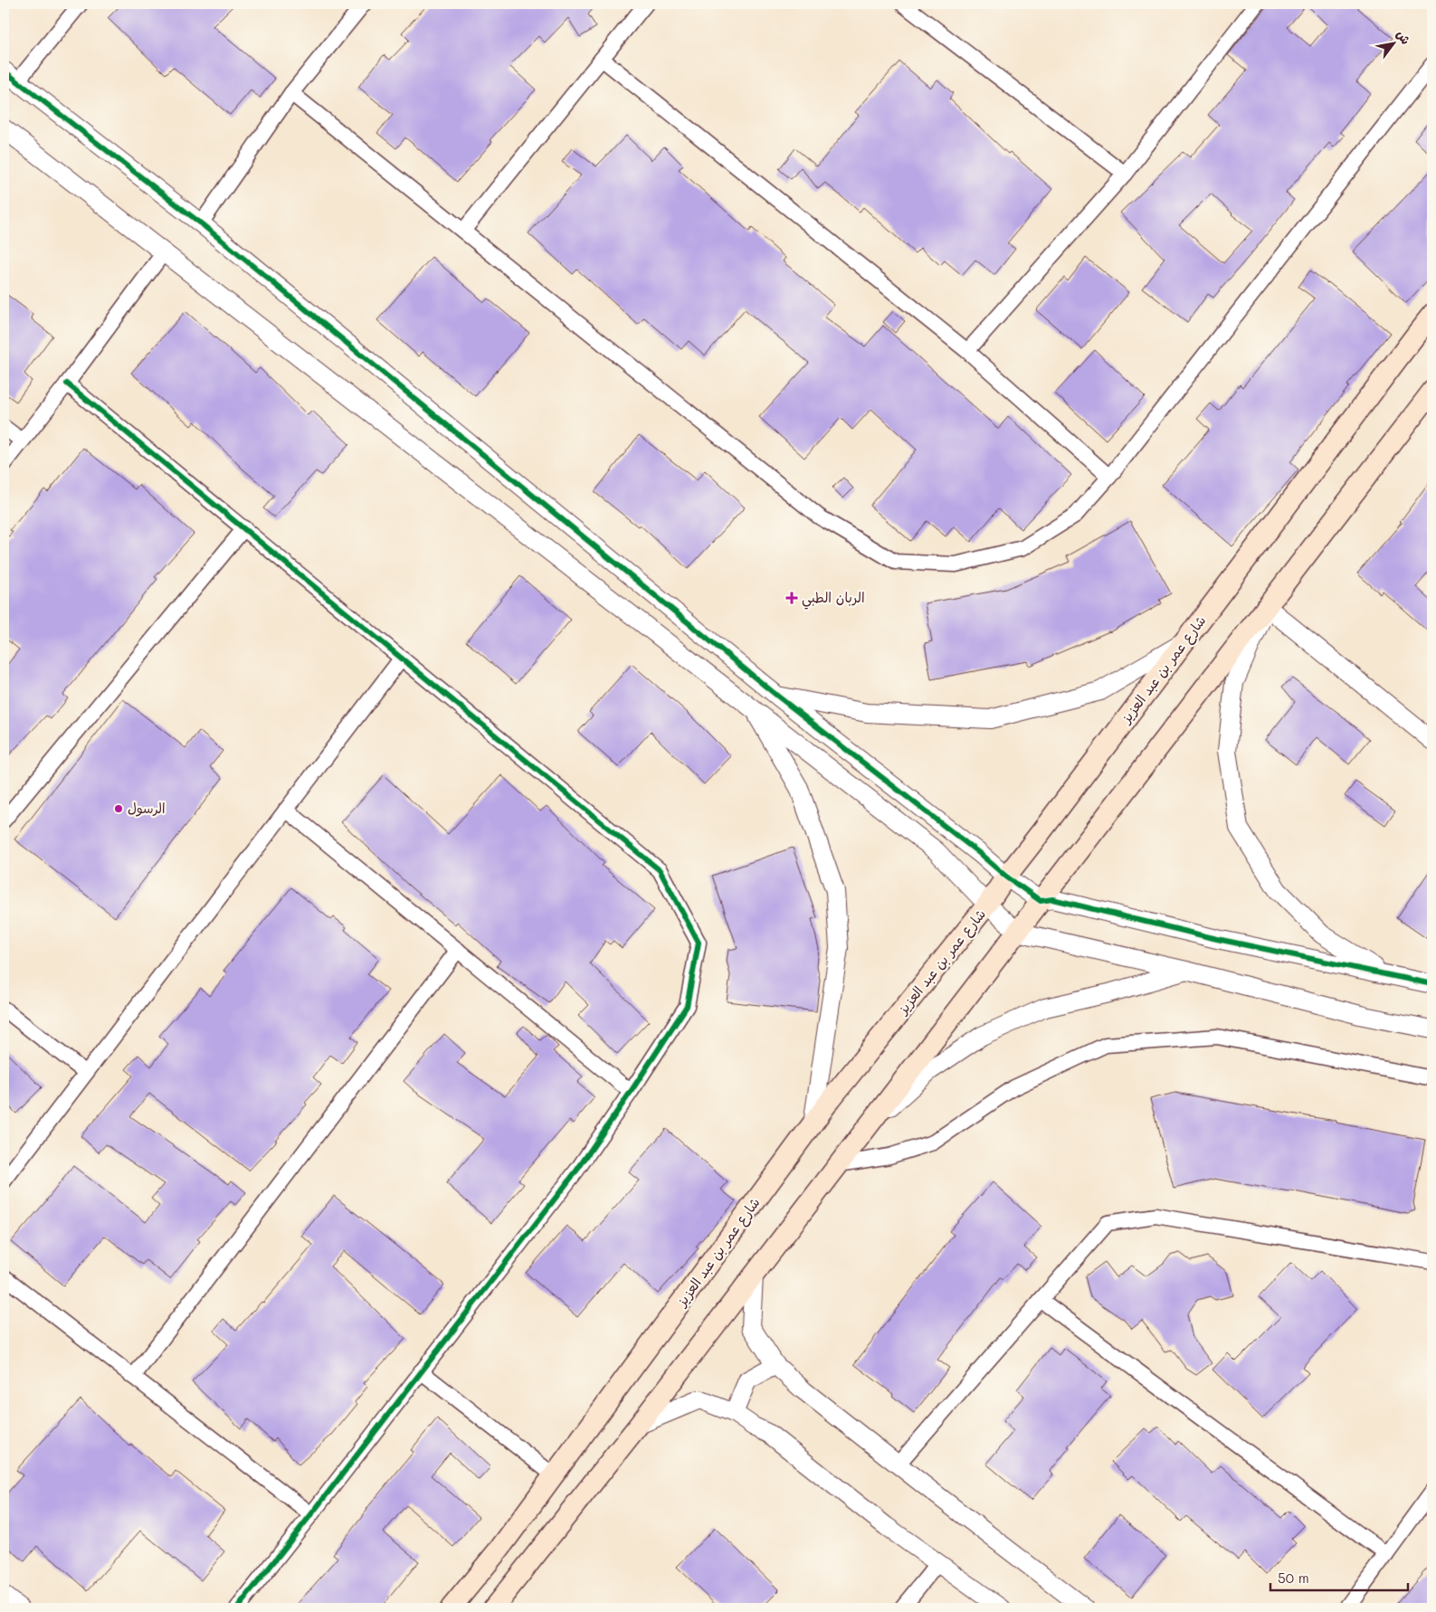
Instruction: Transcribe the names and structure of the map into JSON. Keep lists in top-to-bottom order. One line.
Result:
{"streets":{"main road":["شارع عمر بن عبد العزيز"]},"places":{"health":["الربان الطبي"],"other":["الرسول"]},"scale_bar":"50 m","north":"top right"}
